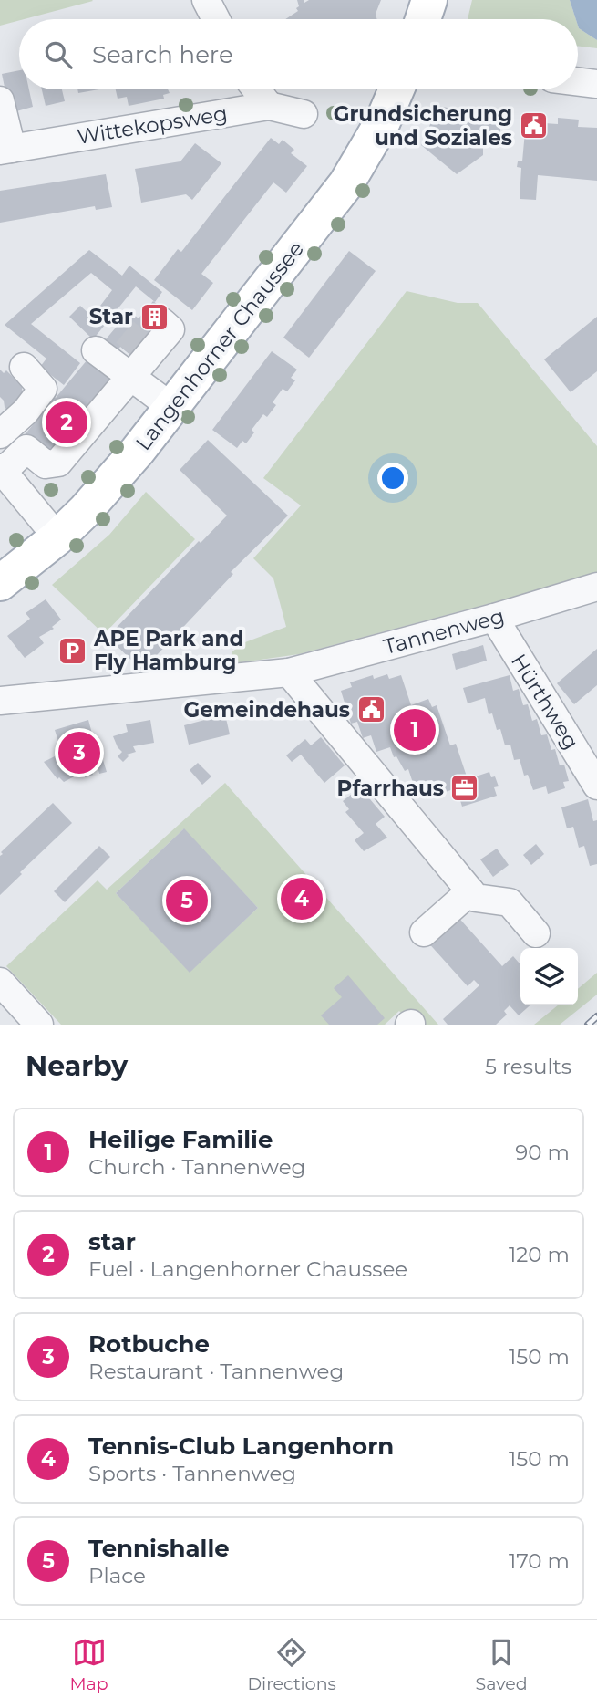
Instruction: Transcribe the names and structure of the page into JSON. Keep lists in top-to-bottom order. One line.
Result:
{"streets":{"main road":["Langenhorner Chaussee"],"street":["Wittekopsweg","Tannenweg","Hürthweg"]},"crossings":[["Tannenweg","Hürthweg"]],"places":{"public building":["Grundsicherung und Soziales","Gemeindehaus"],"building":["Star"],"parking":["APE Park and Fly Hamburg"],"office":["Pfarrhaus"]},"page":{"search":"Search here","pins":["2","1","3","4","5"],"heading":["Nearby","5 results"],"list":[{"mark":"1","name":"Heilige Familie","note":"Church · Tannenweg","value":"90 m"},{"mark":"2","name":"star","note":"Fuel · Langenhorner Chaussee","value":"120 m"},{"mark":"3","name":"Rotbuche","note":"Restaurant · Tannenweg","value":"150 m"},{"mark":"4","name":"Tennis-Club Langenhorn","note":"Sports · Tannenweg","value":"150 m"},{"mark":"5","name":"Tennishalle","note":"Place","value":"170 m"}],"nav":["Map","Directions","Saved"]}}
